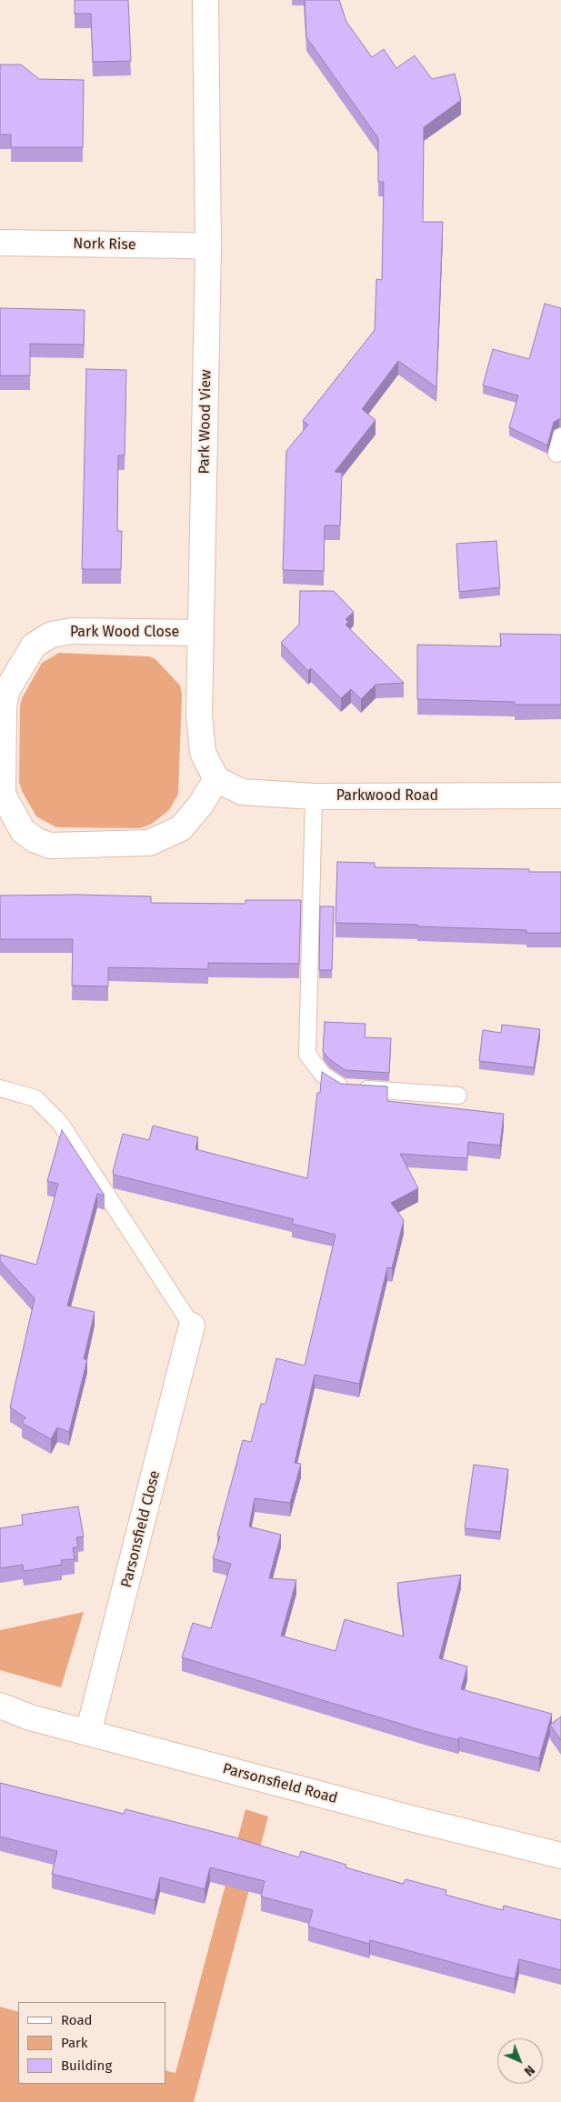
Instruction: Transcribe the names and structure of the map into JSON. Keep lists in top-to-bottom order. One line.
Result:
{"streets":{"street":["Nork Rise","Park Wood View","Park Wood Close","Parkwood Road","Parsonsfield Close","Parsonsfield Road"]},"crossings":[["Nork Rise","Park Wood View"],["Park Wood View","Park Wood Close"],["Park Wood View","Parkwood Road"],["Park Wood Close","Parkwood Road"],["Parsonsfield Close","Parsonsfield Road"]],"legend":["Road","Park","Building"],"north":"bottom right"}
